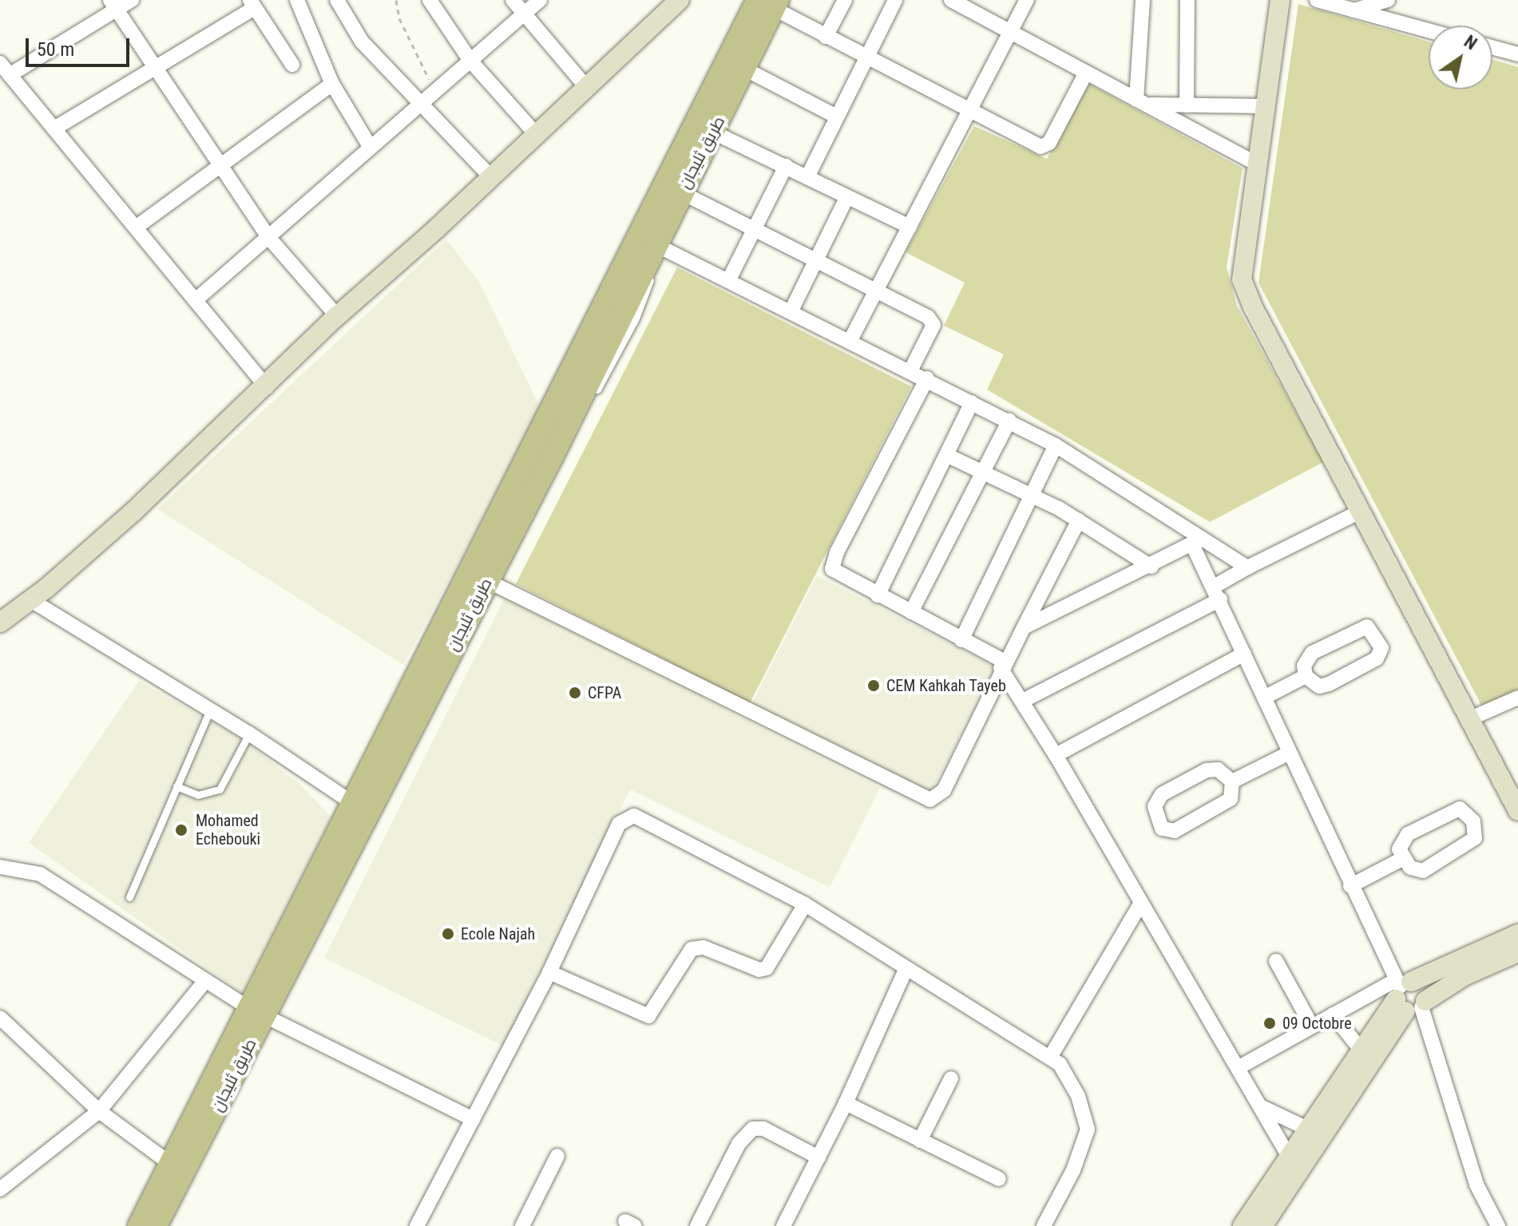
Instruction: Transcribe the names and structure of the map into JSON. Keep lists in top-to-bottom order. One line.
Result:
{"streets":{"main road":["طريق ثليجان"]},"places":["CEM Kahkah Tayeb","CFPA","Mohamed Echebouki","Ecole Najah","09 Octobre"],"scale_bar":"50 m","north":"top right"}
